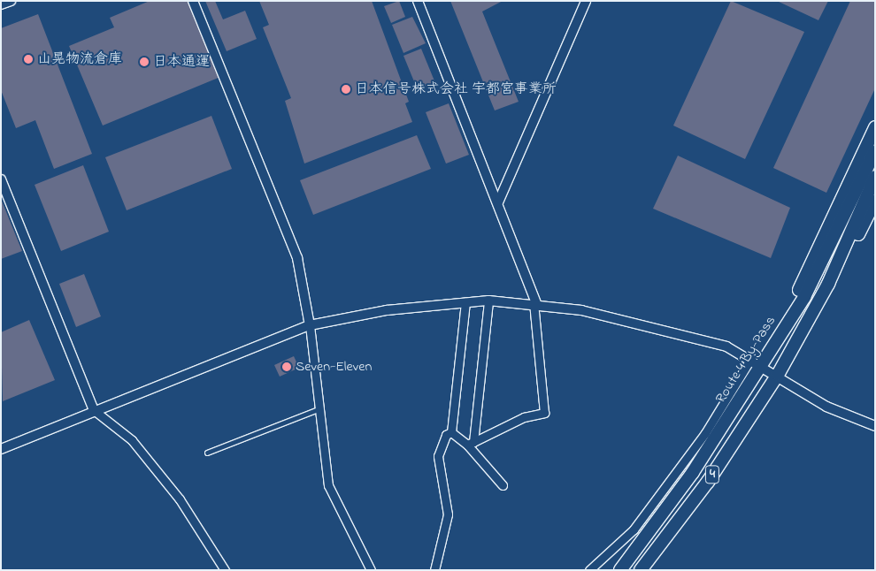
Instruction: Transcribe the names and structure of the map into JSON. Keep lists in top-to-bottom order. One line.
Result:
{"streets":{"highway":["Route 4 By-Pass","4"]},"places":["山晃物流倉庫","日本通運","日本信号株式会社 宇都宮事業所","Seven-Eleven"]}
